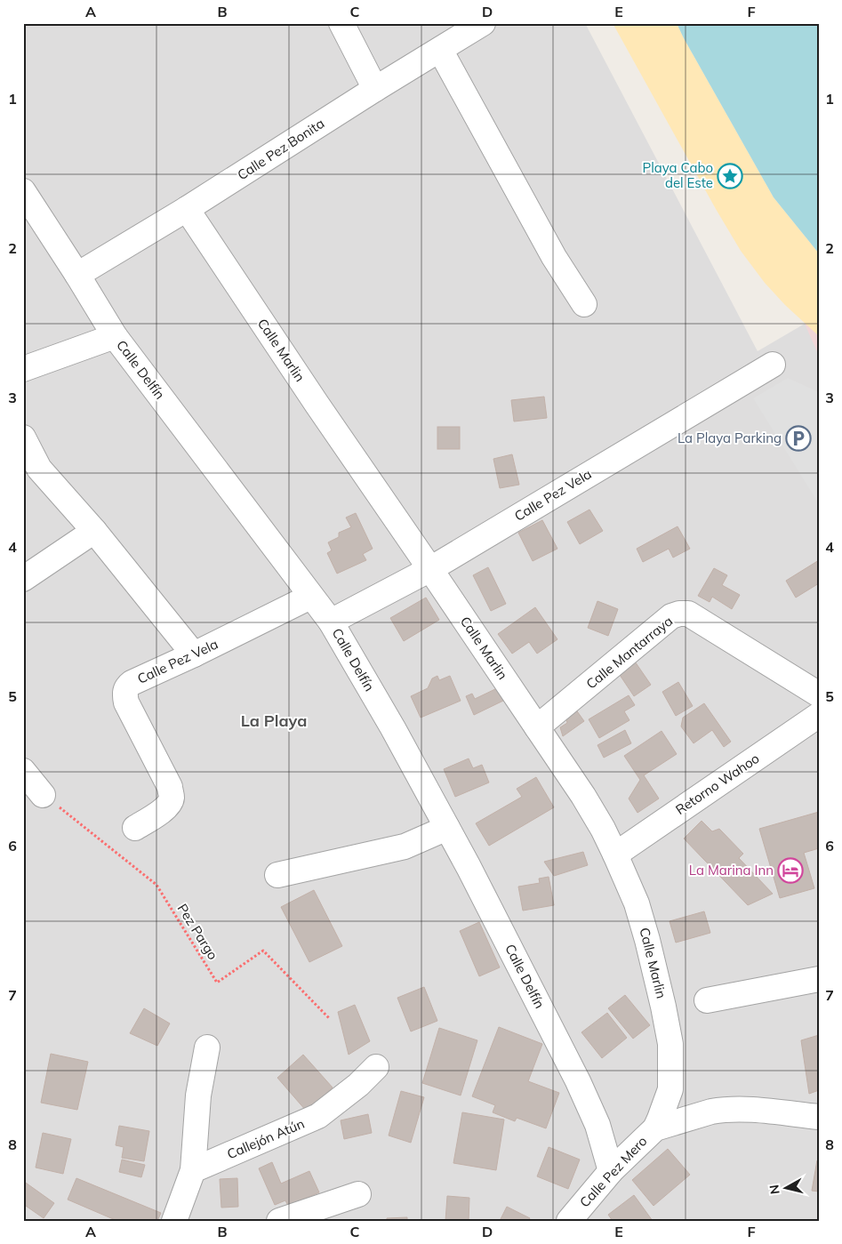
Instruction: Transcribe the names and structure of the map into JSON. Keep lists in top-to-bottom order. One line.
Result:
{"streets":{"street":["Calle Pez Bonita","Calle Marlin","Calle Delfín","Calle Pez Vela","Calle Mantarraya","Retorno Wahoo","Callejón Atún","Calle Pez Mero"],"path":["Pez Pargo"]},"crossings":[["Calle Pez Bonita","Calle Marlin"],["Calle Pez Bonita","Calle Delfín"],["Calle Marlin","Calle Pez Vela"],["Calle Marlin","Calle Mantarraya"],["Calle Marlin","Retorno Wahoo"],["Calle Marlin","Calle Pez Mero"],["Calle Delfín","Calle Pez Vela"],["Calle Delfín","Calle Pez Mero"]],"districts":["La Playa"],"places":{"place":["Playa Cabo del Este"],"parking":["La Playa Parking"],"hotel":["La Marina Inn"]},"north":"left","grid":{"columns":["A","B","C","D","E","F"],"rows":["1","2","3","4","5","6","7","8"]}}
